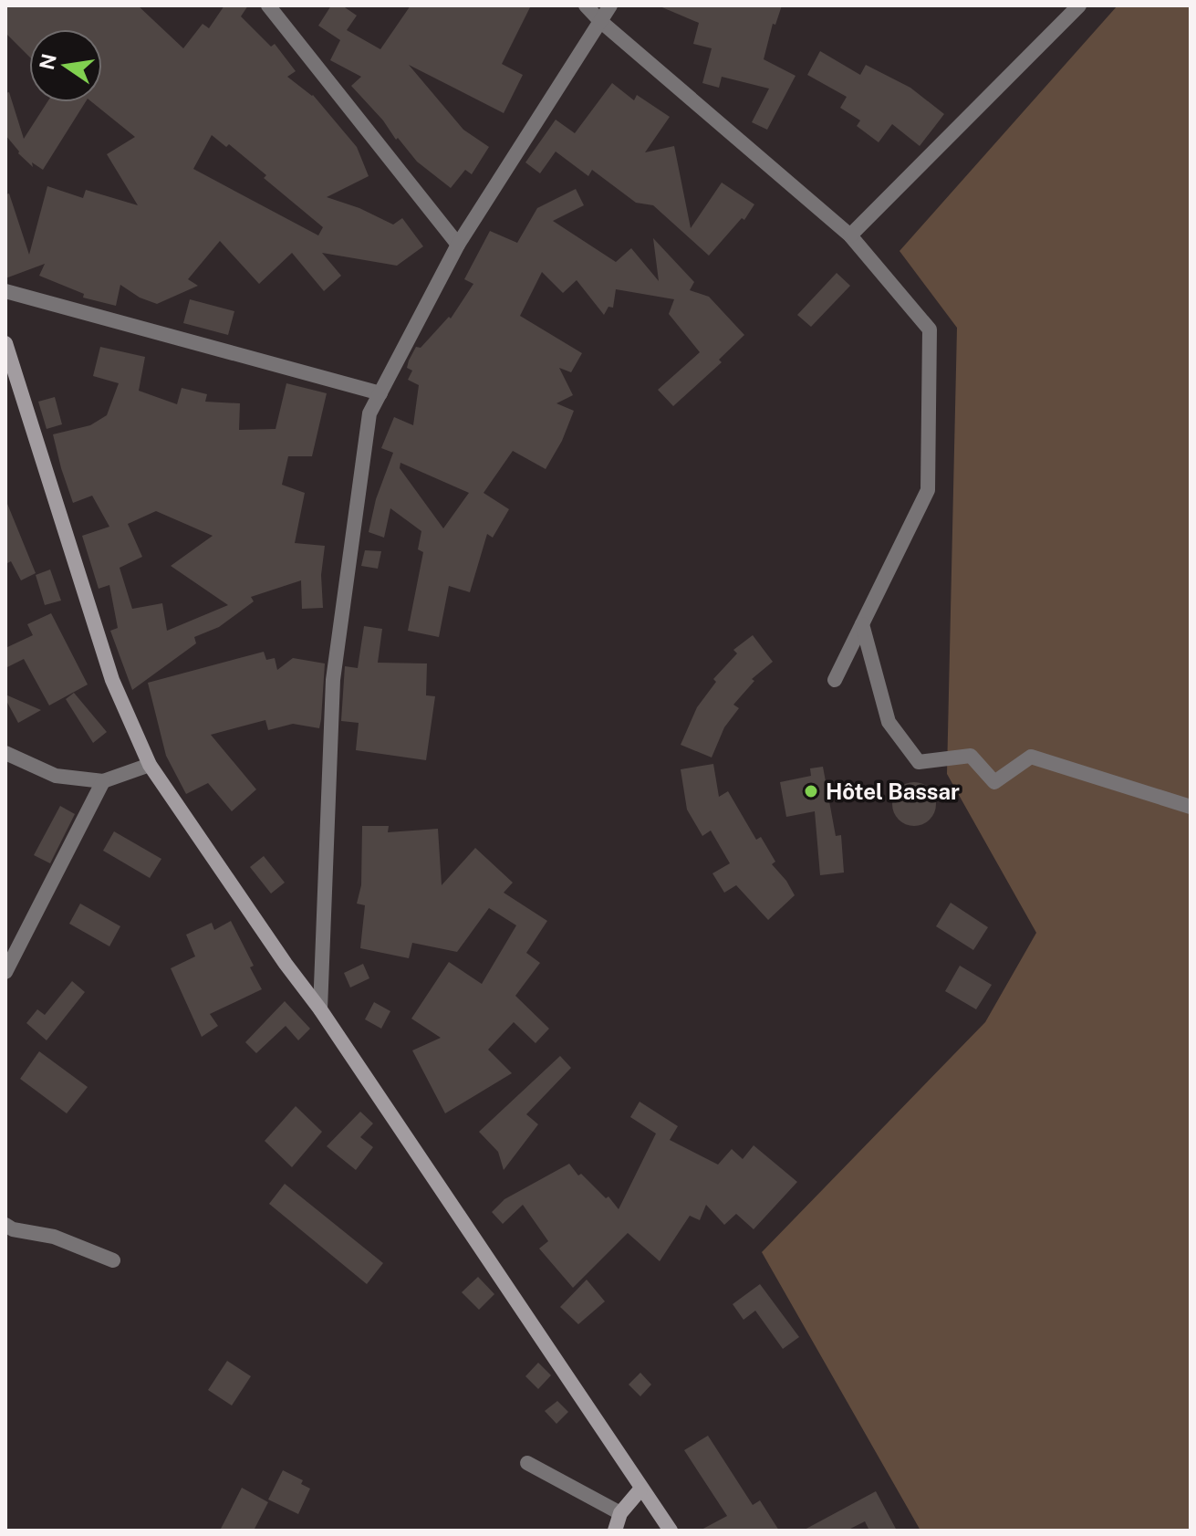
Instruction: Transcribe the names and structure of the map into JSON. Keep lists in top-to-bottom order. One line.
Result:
{"places":["Hôtel Bassar"],"north":"left"}
